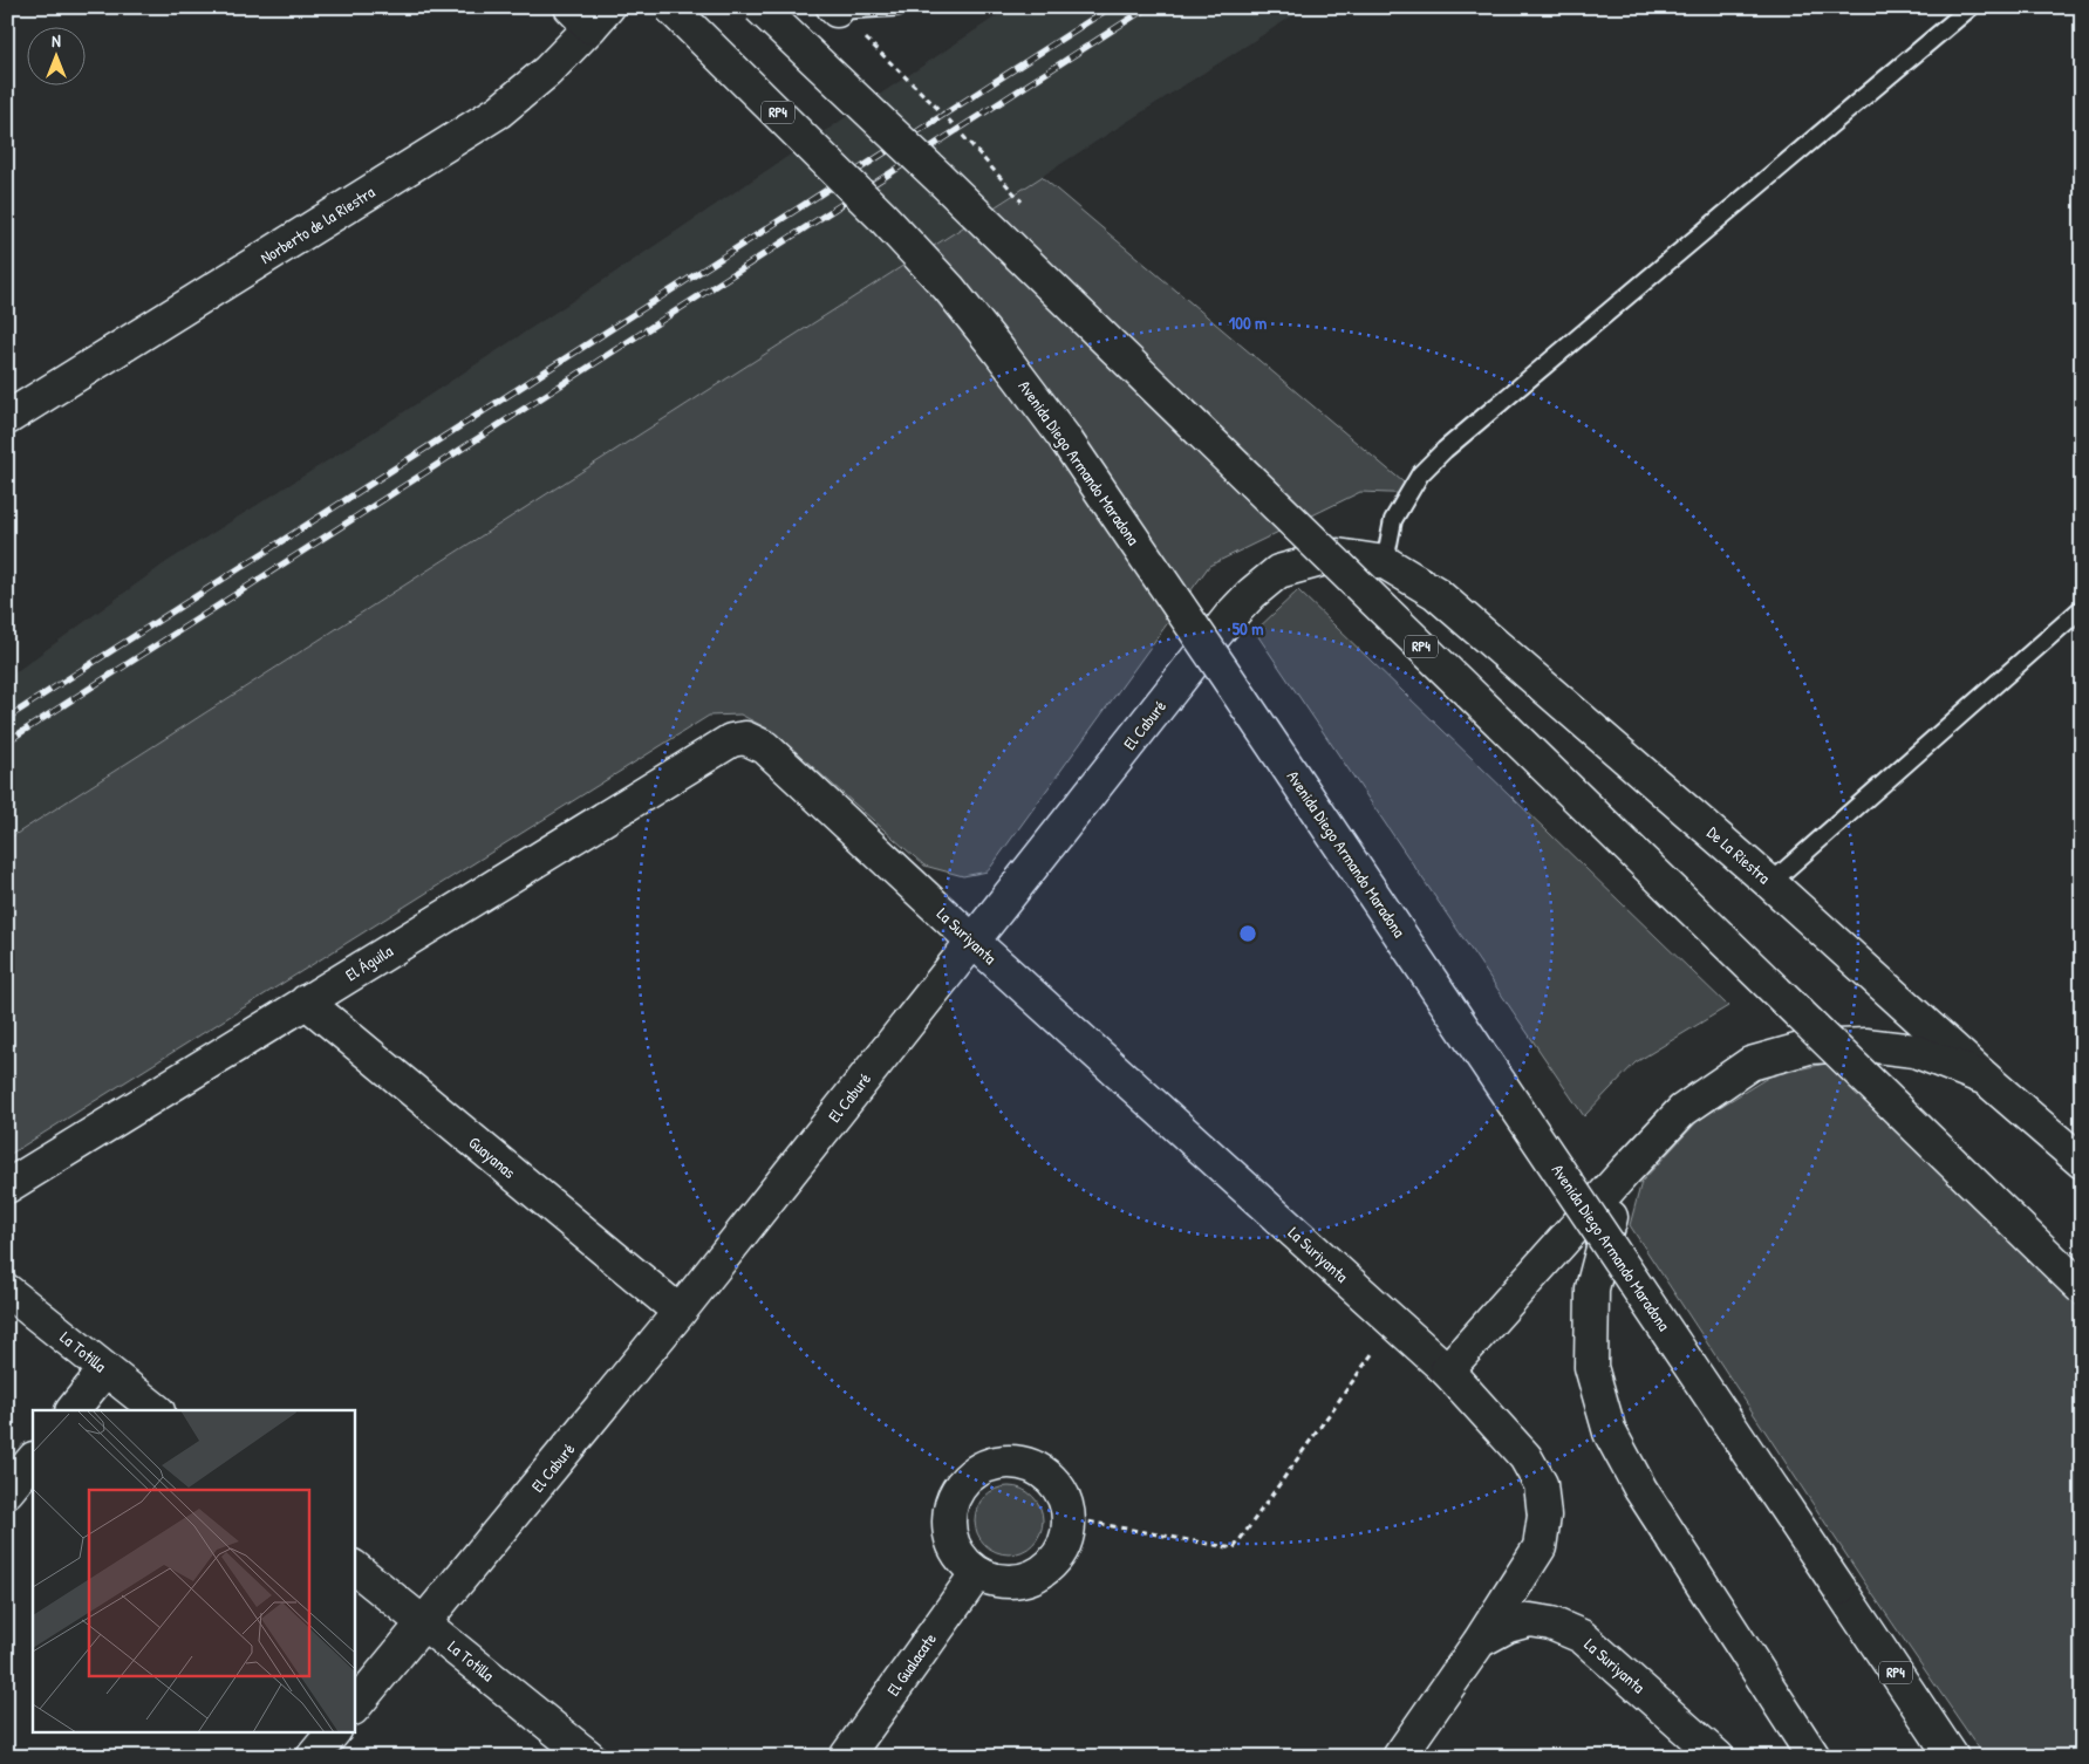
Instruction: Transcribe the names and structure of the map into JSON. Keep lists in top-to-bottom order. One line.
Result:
{"streets":{"street":["RP4","Norberto de la Riestra","Avenida Diego Armando Maradona","El Caburé","De La Riestra","La Suriyanta","El Águila","Guayanas","La Totilla","El Gualacate"]},"crossings":[["El Caburé","De La Riestra"],["El Caburé","La Suriyanta"],["El Caburé","Guayanas"],["El Caburé","La Totilla"],["La Suriyanta","El Águila"],["El Águila","Guayanas"]],"north":"top","rings":["100 m","50 m"]}
